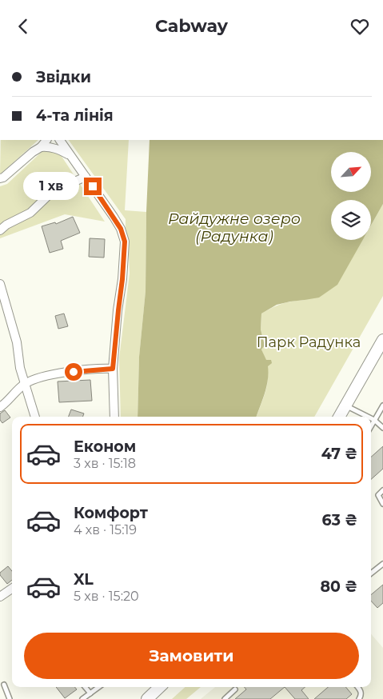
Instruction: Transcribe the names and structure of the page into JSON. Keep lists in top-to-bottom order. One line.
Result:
{"water":["Райдужне озеро (Радунка)"],"parks":["Парк Радунка"],"north":"top right","page":{"header":"Cabway","banner":["Звідки","4-та лінія"],"bubble":"1 хв","list":[{"name":"Економ","note":"3 хв · 15:18","value":"47 ₴"},{"name":"Комфорт","note":"4 хв · 15:19","value":"63 ₴"},{"name":"XL","note":"5 хв · 15:20","value":"80 ₴"}],"buttons":"Замовити"}}
